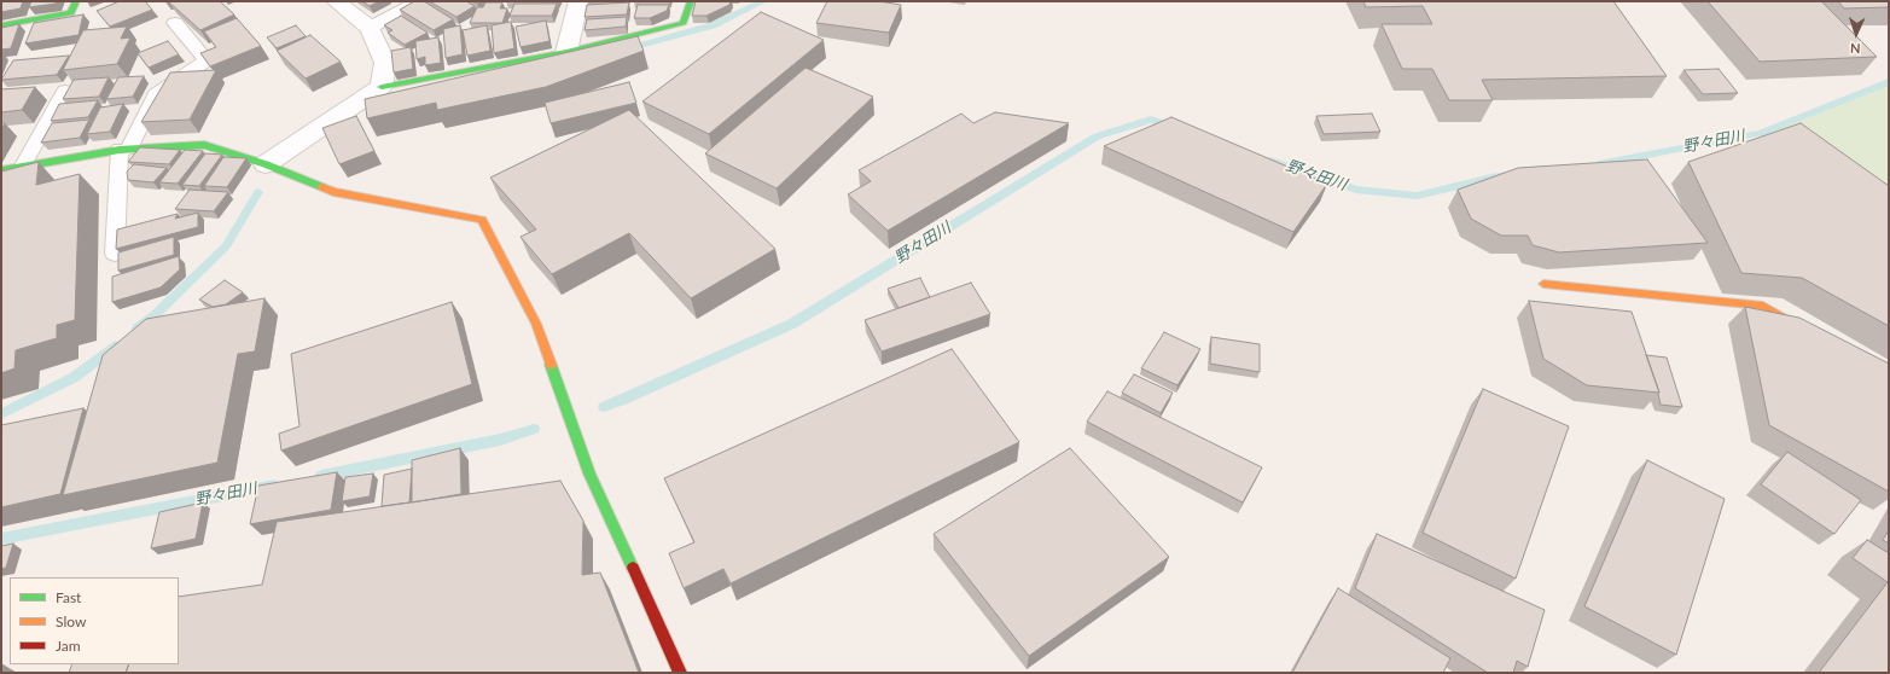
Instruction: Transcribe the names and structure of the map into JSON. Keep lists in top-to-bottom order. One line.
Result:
{"water":["野々田川"],"legend":["Fast","Slow","Jam"],"north":"bottom"}
